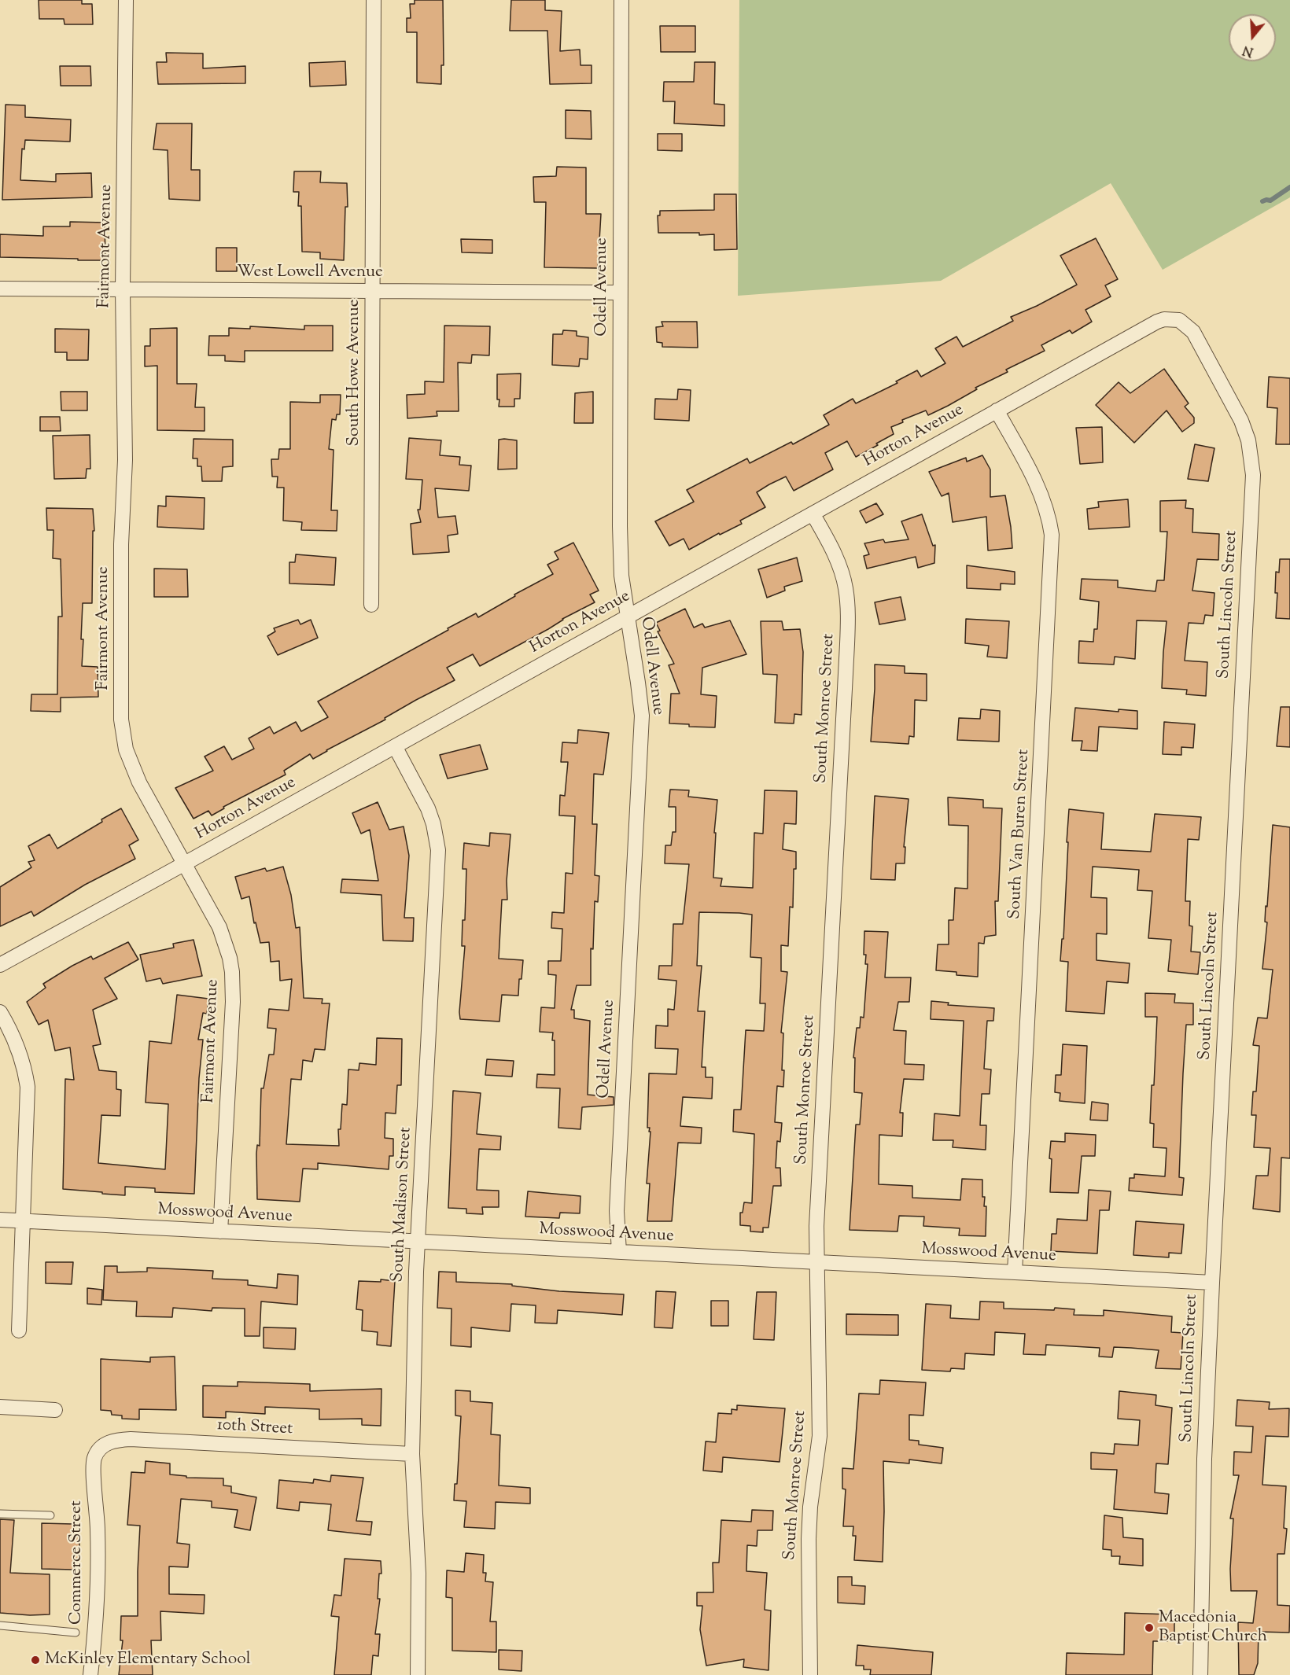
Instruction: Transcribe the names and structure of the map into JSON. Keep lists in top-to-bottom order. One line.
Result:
{"streets":{"street":["Fairmont Avenue","West Lowell Avenue","Odell Avenue","South Howe Avenue","Horton Avenue","South Lincoln Street","South Monroe Street","South Van Buren Street","South Madison Street","Mosswood Avenue","10th Street","Commerce Street"]},"crossings":[["Fairmont Avenue","West Lowell Avenue"],["Fairmont Avenue","Horton Avenue"],["Fairmont Avenue","Mosswood Avenue"],["West Lowell Avenue","Odell Avenue"],["West Lowell Avenue","South Howe Avenue"],["Odell Avenue","Horton Avenue"],["Odell Avenue","Mosswood Avenue"],["Horton Avenue","South Lincoln Street"],["Horton Avenue","South Monroe Street"],["Horton Avenue","South Van Buren Street"],["Horton Avenue","South Madison Street"],["South Lincoln Street","Mosswood Avenue"],["South Monroe Street","Mosswood Avenue"],["South Van Buren Street","Mosswood Avenue"],["South Madison Street","Mosswood Avenue"],["South Madison Street","10th Street"],["10th Street","Commerce Street"]],"places":["Macedonia Baptist Church","McKinley Elementary School"],"north":"bottom"}
